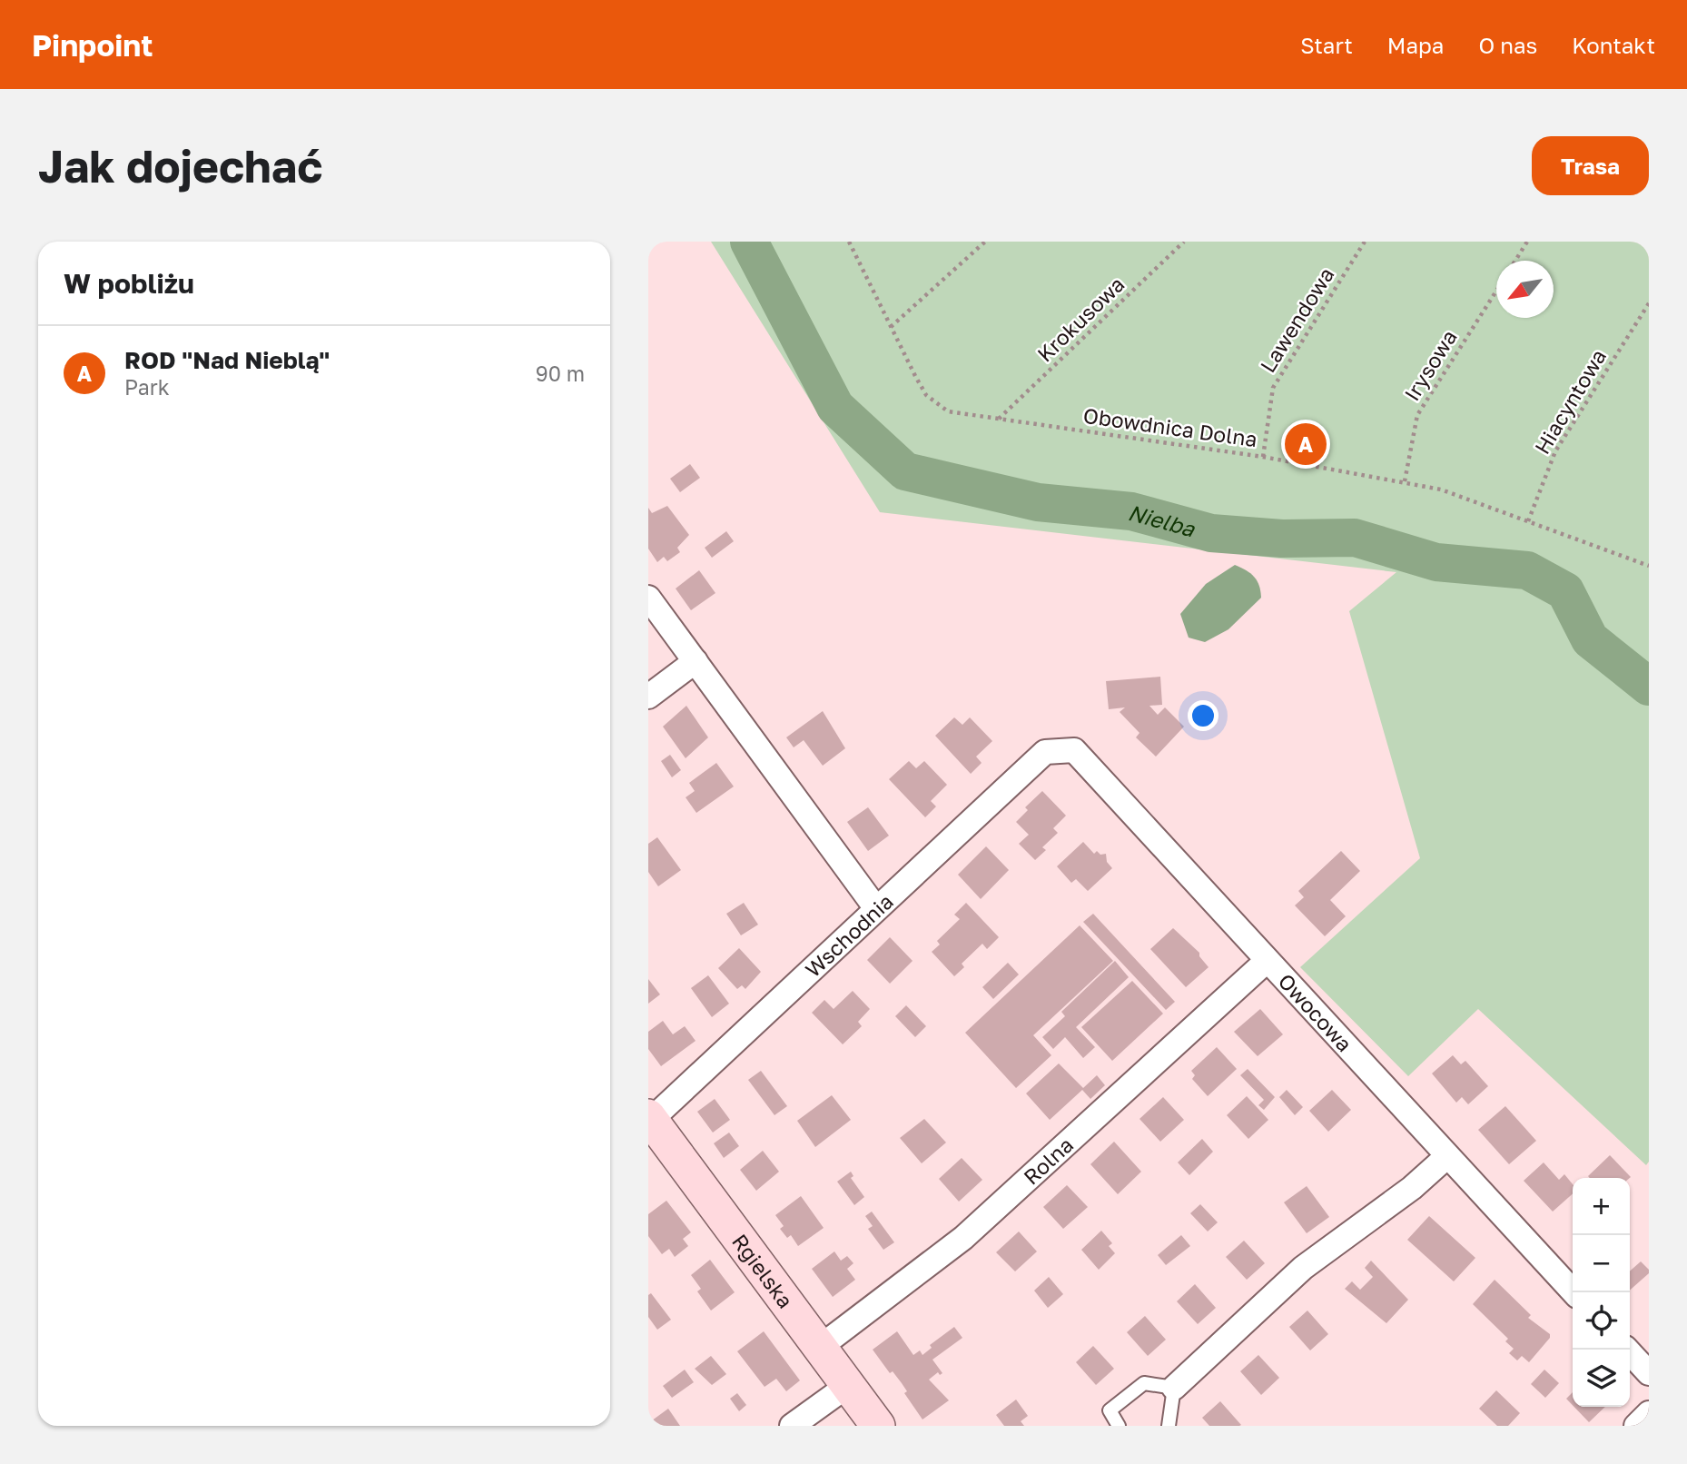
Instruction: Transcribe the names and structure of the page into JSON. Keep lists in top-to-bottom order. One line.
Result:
{"streets":{"street":["Wschodnia","Owocowa","Rolna","Rgielska"],"path":["Krokusowa","Lawendowa","Irysowa","Hiacyntowa","Obowdnica Dolna"]},"crossings":[["Krokusowa","Obowdnica Dolna"],["Lawendowa","Obowdnica Dolna"],["Irysowa","Obowdnica Dolna"],["Hiacyntowa","Obowdnica Dolna"],["Wschodnia","Owocowa"],["Wschodnia","Rgielska"],["Owocowa","Rolna"],["Rolna","Rgielska"]],"water":["Nielba"],"north":"bottom left","page":{"header":"Pinpoint","nav":["Start","Mapa","O nas","Kontakt"],"buttons":"Trasa","title":"Jak dojechać","heading":"W pobliżu","list":[{"mark":"A","name":"ROD \"Nad Nieblą\"","note":"Park","value":"90 m"}],"pins":"A","map_buttons":["+","−"]}}
